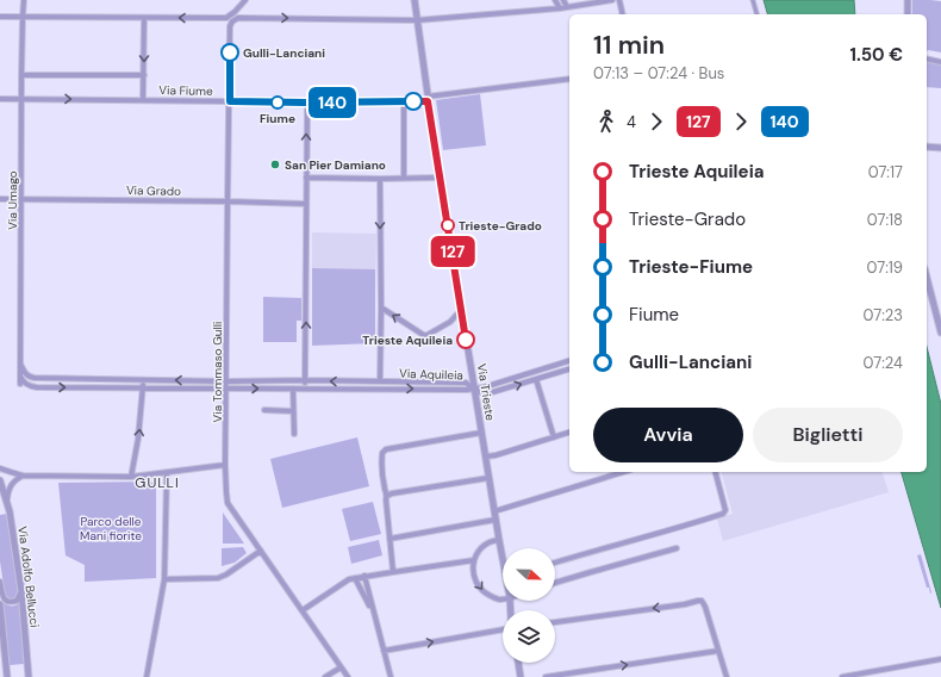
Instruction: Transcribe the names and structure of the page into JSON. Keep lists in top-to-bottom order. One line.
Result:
{"streets":{"street":["Via Fiume","Via Grado","Via Umago","Via Tommaso Gulli","Via Aquileia","Via Trieste","Via Adolfo Bellucci"]},"crossings":[["Via Fiume","Via Umago"],["Via Fiume","Via Tommaso Gulli"],["Via Fiume","Via Trieste"],["Via Grado","Via Umago"],["Via Grado","Via Tommaso Gulli"],["Via Umago","Via Aquileia"],["Via Tommaso Gulli","Via Aquileia"],["Via Aquileia","Via Trieste"]],"districts":["GULLI"],"parks":["Parco delle Mani fiorite"],"places":["Gulli-Lanciani","Fiume","San Pier Damiano","Trieste-Grado","Trieste Aquileia"],"lines":["bus line 140","bus line 127"],"north":"right","page":{"on_map":["127","140"],"heading":["11 min","07:13 – 07:24 · Bus","1.50 €"],"legs":["4","127","140"],"list":[{"name":"Trieste Aquileia","value":"07:17"},{"name":"Trieste-Grado","value":"07:18"},{"name":"Trieste-Fiume","value":"07:19"},{"name":"Fiume","value":"07:23"},{"name":"Gulli-Lanciani","value":"07:24"}],"buttons":["Avvia","Biglietti"]}}
